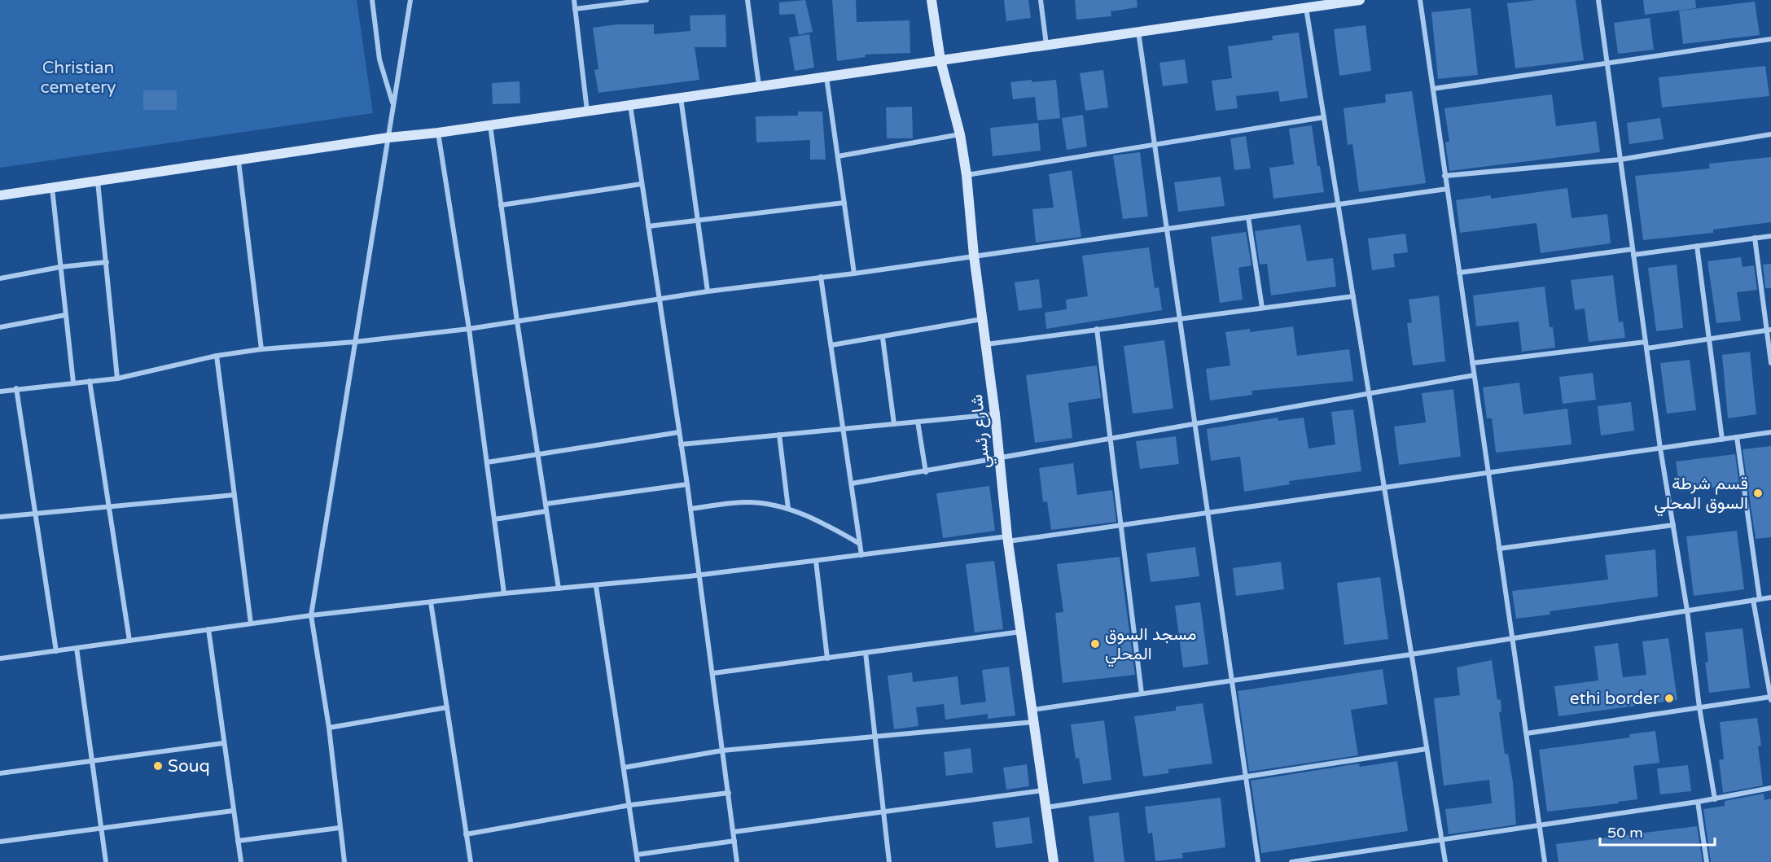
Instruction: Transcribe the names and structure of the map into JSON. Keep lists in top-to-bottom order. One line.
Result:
{"streets":{"street":["شارع رئسي"]},"parks":["Christian cemetery"],"places":["قسم شرطة السوق المحلي","مسجد السوق المحلي","ethi border","Souq"],"scale_bar":"50 m"}
